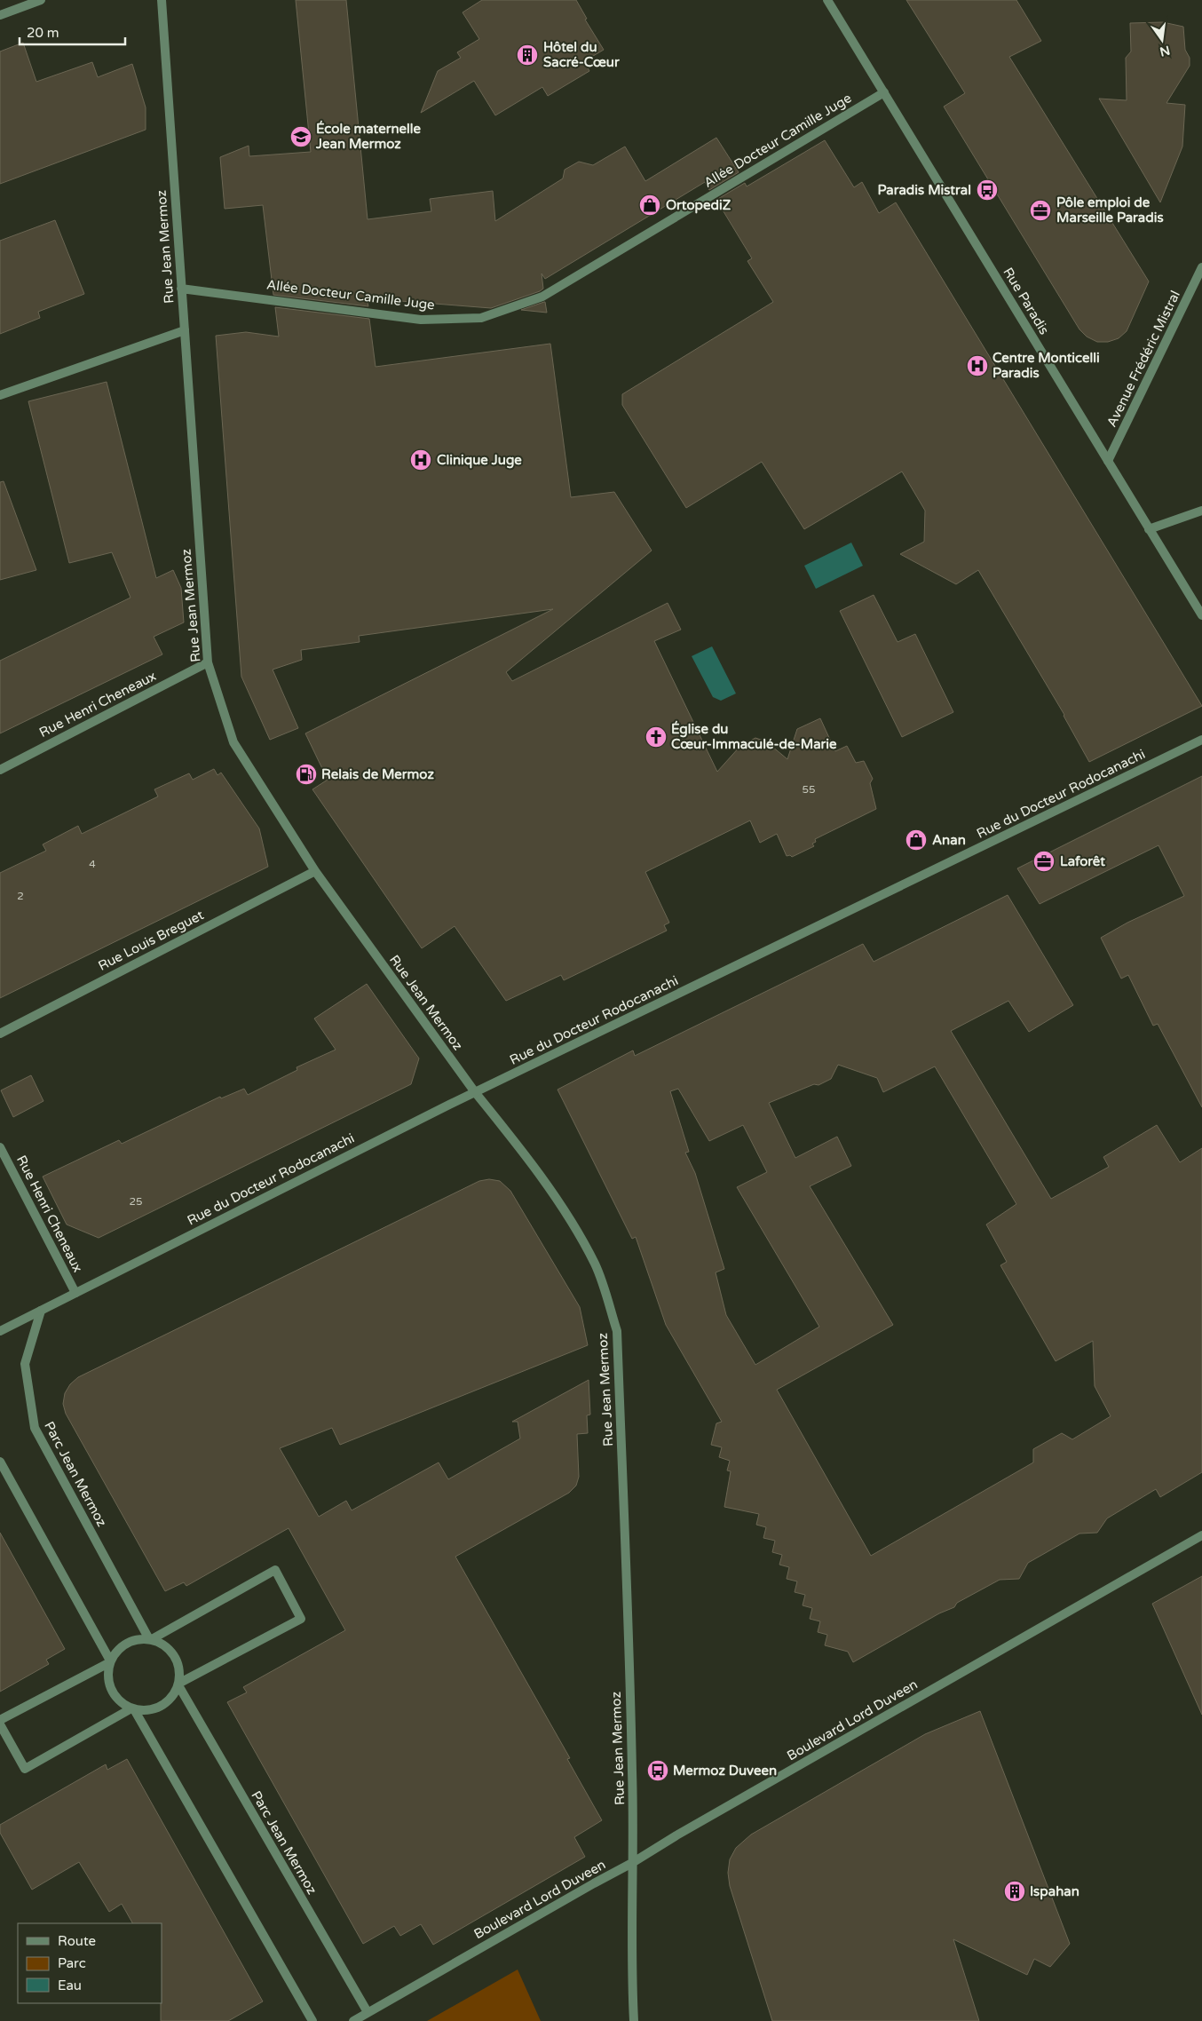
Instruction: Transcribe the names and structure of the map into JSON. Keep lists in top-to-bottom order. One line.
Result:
{"streets":{"street":["Allée Docteur Camille Juge","Rue Jean Mermoz","Rue Paradis","Avenue Frédéric Mistral","Rue Henri Cheneaux","Rue du Docteur Rodocanachi","Rue Louis Breguet","Parc Jean Mermoz","Boulevard Lord Duveen"]},"crossings":[["Allée Docteur Camille Juge","Rue Jean Mermoz"],["Allée Docteur Camille Juge","Rue Paradis"],["Rue Jean Mermoz","Rue Henri Cheneaux"],["Rue Jean Mermoz","Rue du Docteur Rodocanachi"],["Rue Jean Mermoz","Rue Louis Breguet"],["Rue Jean Mermoz","Boulevard Lord Duveen"],["Rue Paradis","Avenue Frédéric Mistral"],["Rue Henri Cheneaux","Rue du Docteur Rodocanachi"],["Rue du Docteur Rodocanachi","Parc Jean Mermoz"],["Parc Jean Mermoz","Boulevard Lord Duveen"]],"places":{"building":["Hôtel du Sacré-Cœur","Ispahan"],"school or university":["École maternelle Jean Mermoz"],"bus stop":["Paradis Mistral","Mermoz Duveen"],"shop":["OrtopediZ","Anan"],"office":["Pôle emploi de Marseille Paradis","Laforêt"],"hospital":["Centre Monticelli Paradis","Clinique Juge"],"church":["Église du Cœur-Immaculé-de-Marie"],"fuel station":["Relais de Mermoz"]},"house_numbers":["55","4","2","25"],"legend":["Route","Parc","Eau"],"scale_bar":"20 m","north":"bottom"}
